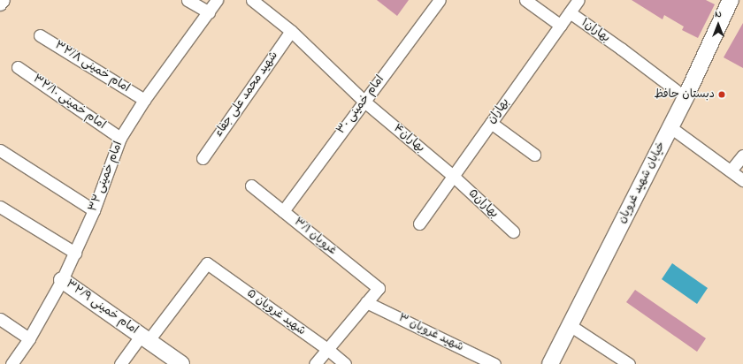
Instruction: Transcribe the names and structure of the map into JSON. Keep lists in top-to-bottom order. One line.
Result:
{"streets":{"street":["بهاران۱","امام خمینی ۳۲/۸","شهید محمد علی جفاء","امام خمینی ۳۲/۱۰","امام خمینی ۳۰","بهاران","بهاران۴","امام خمینی ۳۲","خیابان شهید غرویان","بهاران۵","غرویان ۳/۱","امام خمینی ۳۲/۹","شهید غرویان ۵","شهید غرویان ۳"]},"crossings":[["بهاران۱","بهاران"],["امام خمینی ۳۲/۸","امام خمینی ۳۲"],["شهید محمد علی جفاء","بهاران۴"],["امام خمینی ۳۲/۱۰","امام خمینی ۳۲"],["امام خمینی ۳۰","بهاران۴"],["امام خمینی ۳۰","غرویان ۳/۱"],["بهاران","بهاران۴"],["بهاران","بهاران۵"],["بهاران۴","بهاران۵"],["امام خمینی ۳۲","امام خمینی ۳۲/۹"],["غرویان ۳/۱","شهید غرویان ۳"],["امام خمینی ۳۲/۹","شهید غرویان ۵"]],"places":["دبستان حافظ"],"north":"top"}
